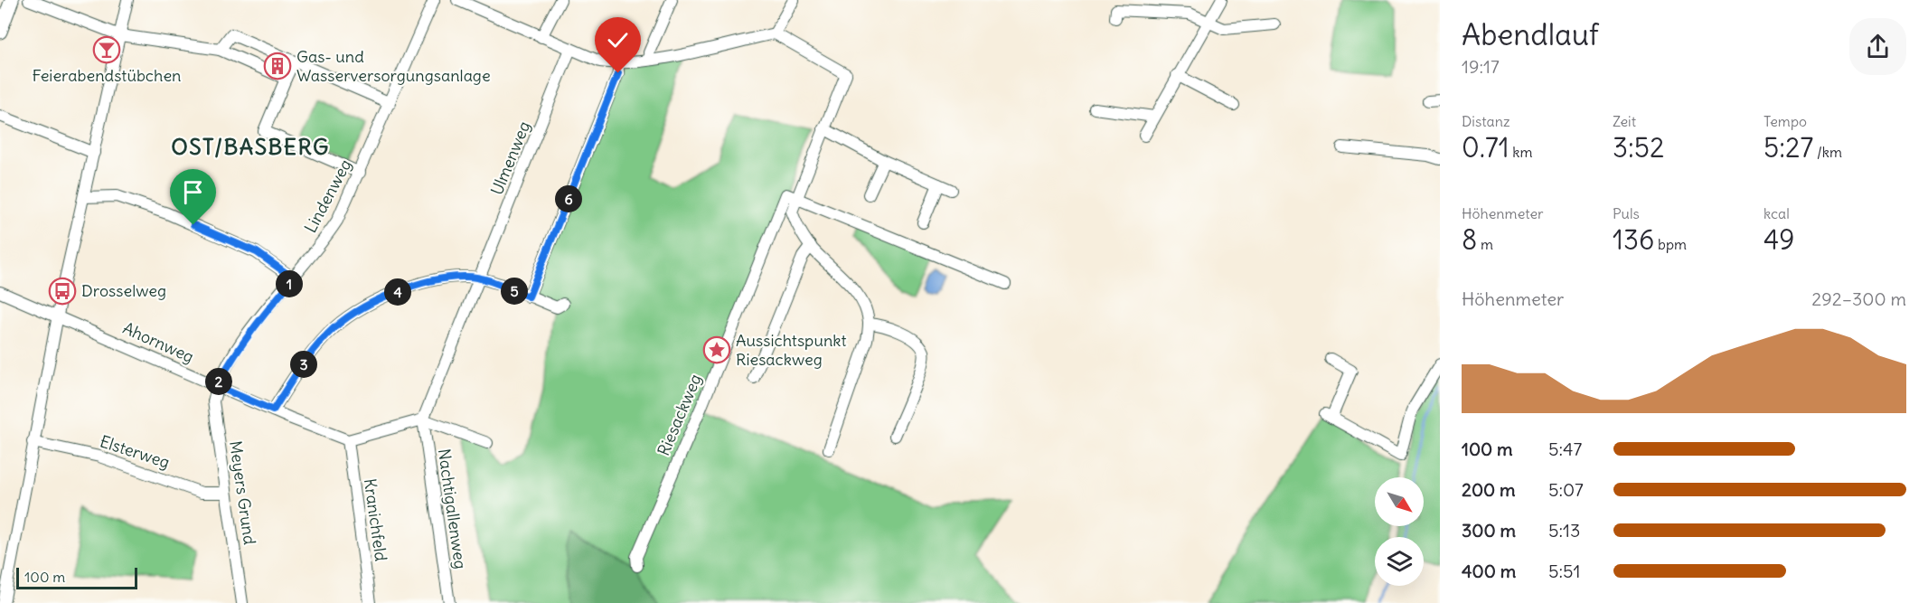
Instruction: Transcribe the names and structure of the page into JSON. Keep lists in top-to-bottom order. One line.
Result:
{"streets":{"street":["Ulmenweg","Lindenweg","Ahornweg","Riesackweg","Elsterweg","Meyers Grund","Nachtigallenweg","Kranichfeld"]},"crossings":[["Ulmenweg","Nachtigallenweg"],["Lindenweg","Ahornweg"],["Lindenweg","Meyers Grund"],["Ahornweg","Meyers Grund"],["Ahornweg","Kranichfeld"],["Elsterweg","Meyers Grund"]],"districts":["OST/BASBERG"],"places":{"bar":["Feierabendstübchen"],"building":["Gas- und Wasserversorgungsanlage"],"bus stop":["Drosselweg"],"place":["Aussichtspunkt Riesackweg"]},"scale_bar":"100 m","north":"bottom right","page":{"heading":["Abendlauf","19:17"],"stats":[["Distanz","0.71 km"],["Zeit","3:52"],["Tempo","5:27 /km"],["Höhenmeter","8 m"],["Puls","136 bpm"],["kcal","49"]],"pins":["6","1","5","4","3","2"],"chart":["Höhenmeter","292–300 m"],"list":[{"name":"100 m","note":"5:47"},{"name":"200 m","note":"5:07"},{"name":"300 m","note":"5:13"},{"name":"400 m","note":"5:51"}],"scale":"100 m"}}
